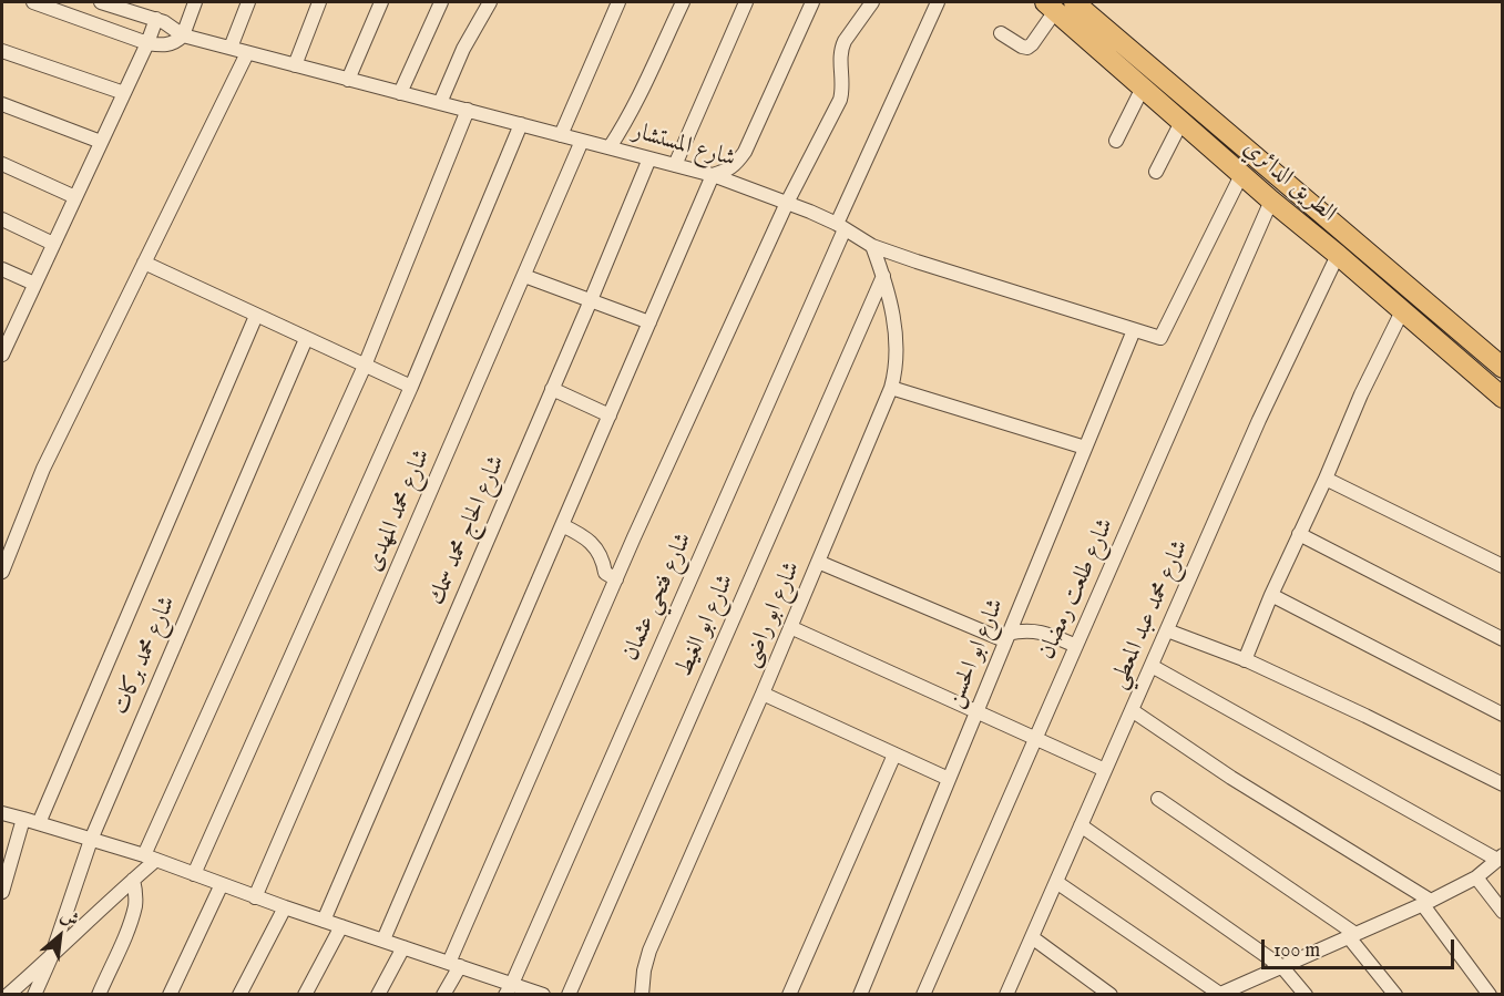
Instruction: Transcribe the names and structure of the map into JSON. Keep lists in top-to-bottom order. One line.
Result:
{"streets":{"highway":["الطريق الدائري"],"street":["شارع المستشار","شارع محمد المهدى","شارع الحاج محمد سمك","شارع طلعت رمضان","شارع فتحي عثمان","شارع ابو راضى","شارع محمد عبد المعطي","شارع ابو الغيط","شارع ابو الحسن","شارع محمد بركات"]},"crossings":[["شارع المستشار","الطريق الدائري"],["شارع المستشار","شارع محمد المهدى"],["شارع المستشار","شارع الحاج محمد سمك"],["شارع المستشار","شارع فتحي عثمان"],["شارع المستشار","شارع ابو راضى"],["شارع المستشار","شارع ابو الحسن"],["الطريق الدائري","شارع طلعت رمضان"],["الطريق الدائري","شارع محمد عبد المعطي"],["شارع ابو راضى","شارع ابو الغيط"]],"scale_bar":"100 m","north":"top right"}
